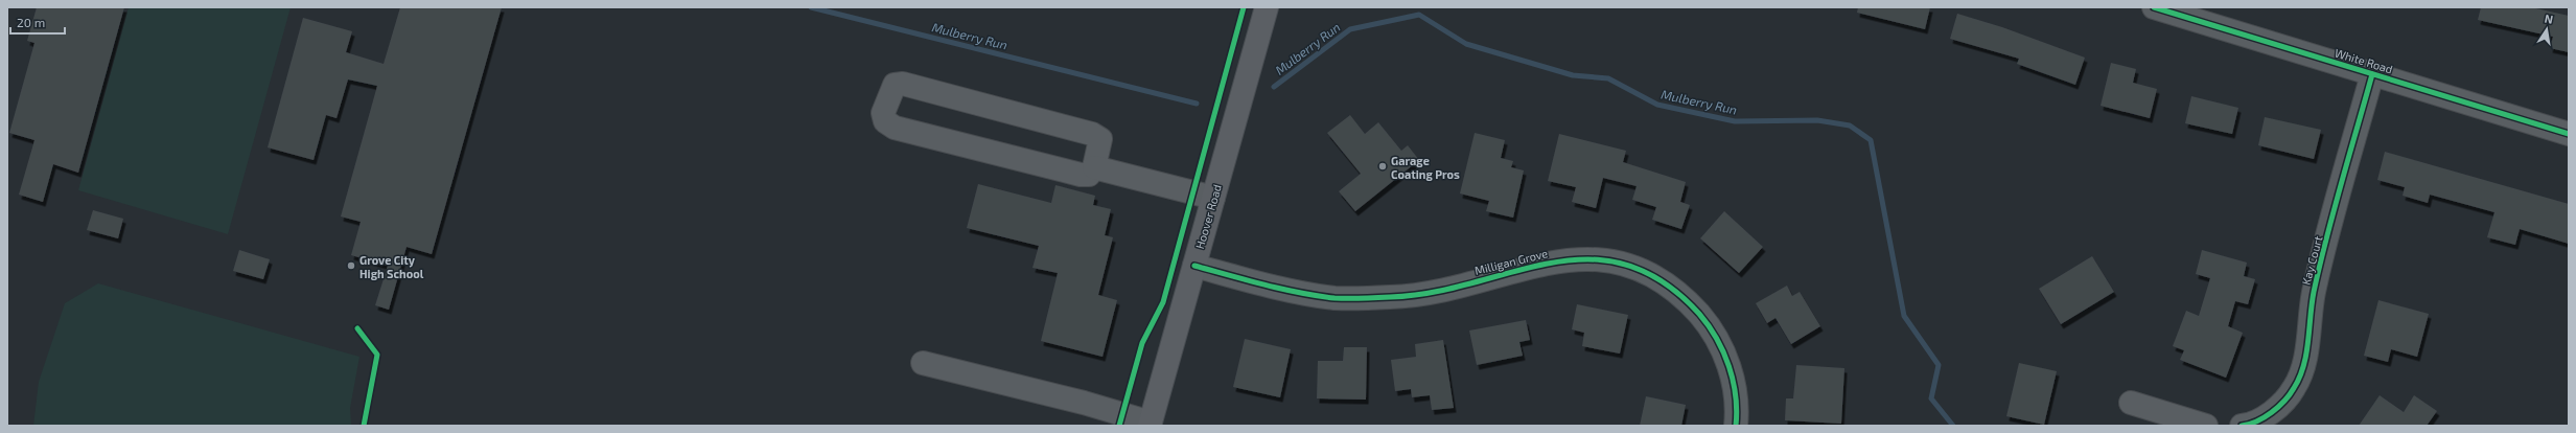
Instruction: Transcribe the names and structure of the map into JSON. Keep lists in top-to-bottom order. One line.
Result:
{"streets":{"main road":["Hoover Road"],"street":["White Road","Kay Court","Milligan Grove"]},"crossings":[["White Road","Kay Court"],["Hoover Road","Milligan Grove"]],"water":["Mulberry Run"],"places":["Garage Coating Pros","Grove City High School"],"scale_bar":"20 m","north":"top"}
